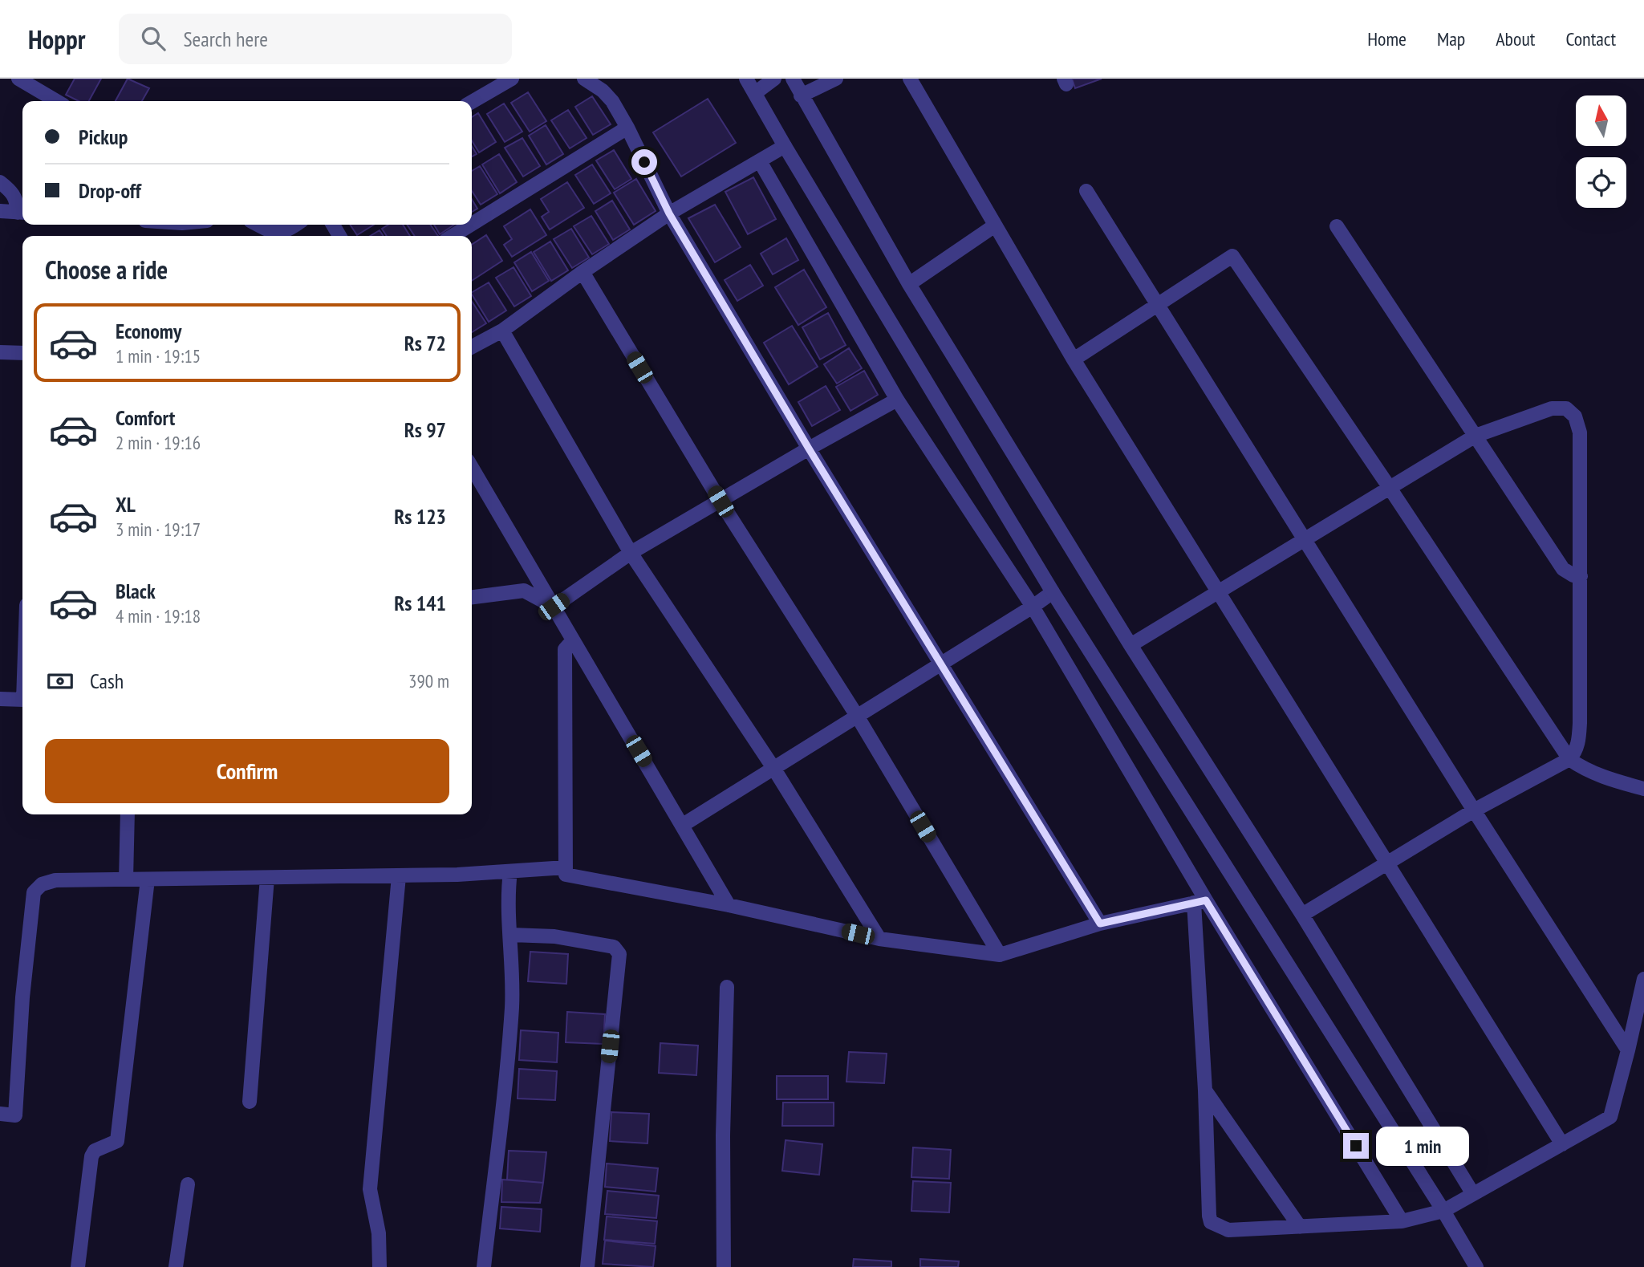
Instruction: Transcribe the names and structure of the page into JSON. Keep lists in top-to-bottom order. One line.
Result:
{"north":"top","page":{"header":"Hoppr","search":"Search here","nav":["Home","Map","About","Contact"],"banner":["Pickup","Drop-off"],"heading":"Choose a ride","list":[{"name":"Economy","note":"1 min · 19:15","value":"Rs 72"},{"name":"Comfort","note":"2 min · 19:16","value":"Rs 97"},{"name":"XL","note":"3 min · 19:17","value":"Rs 123"},{"name":"Black","note":"4 min · 19:18","value":"Rs 141"}],"pay":["Cash","390 m"],"buttons":"Confirm","bubble":"1 min"}}
